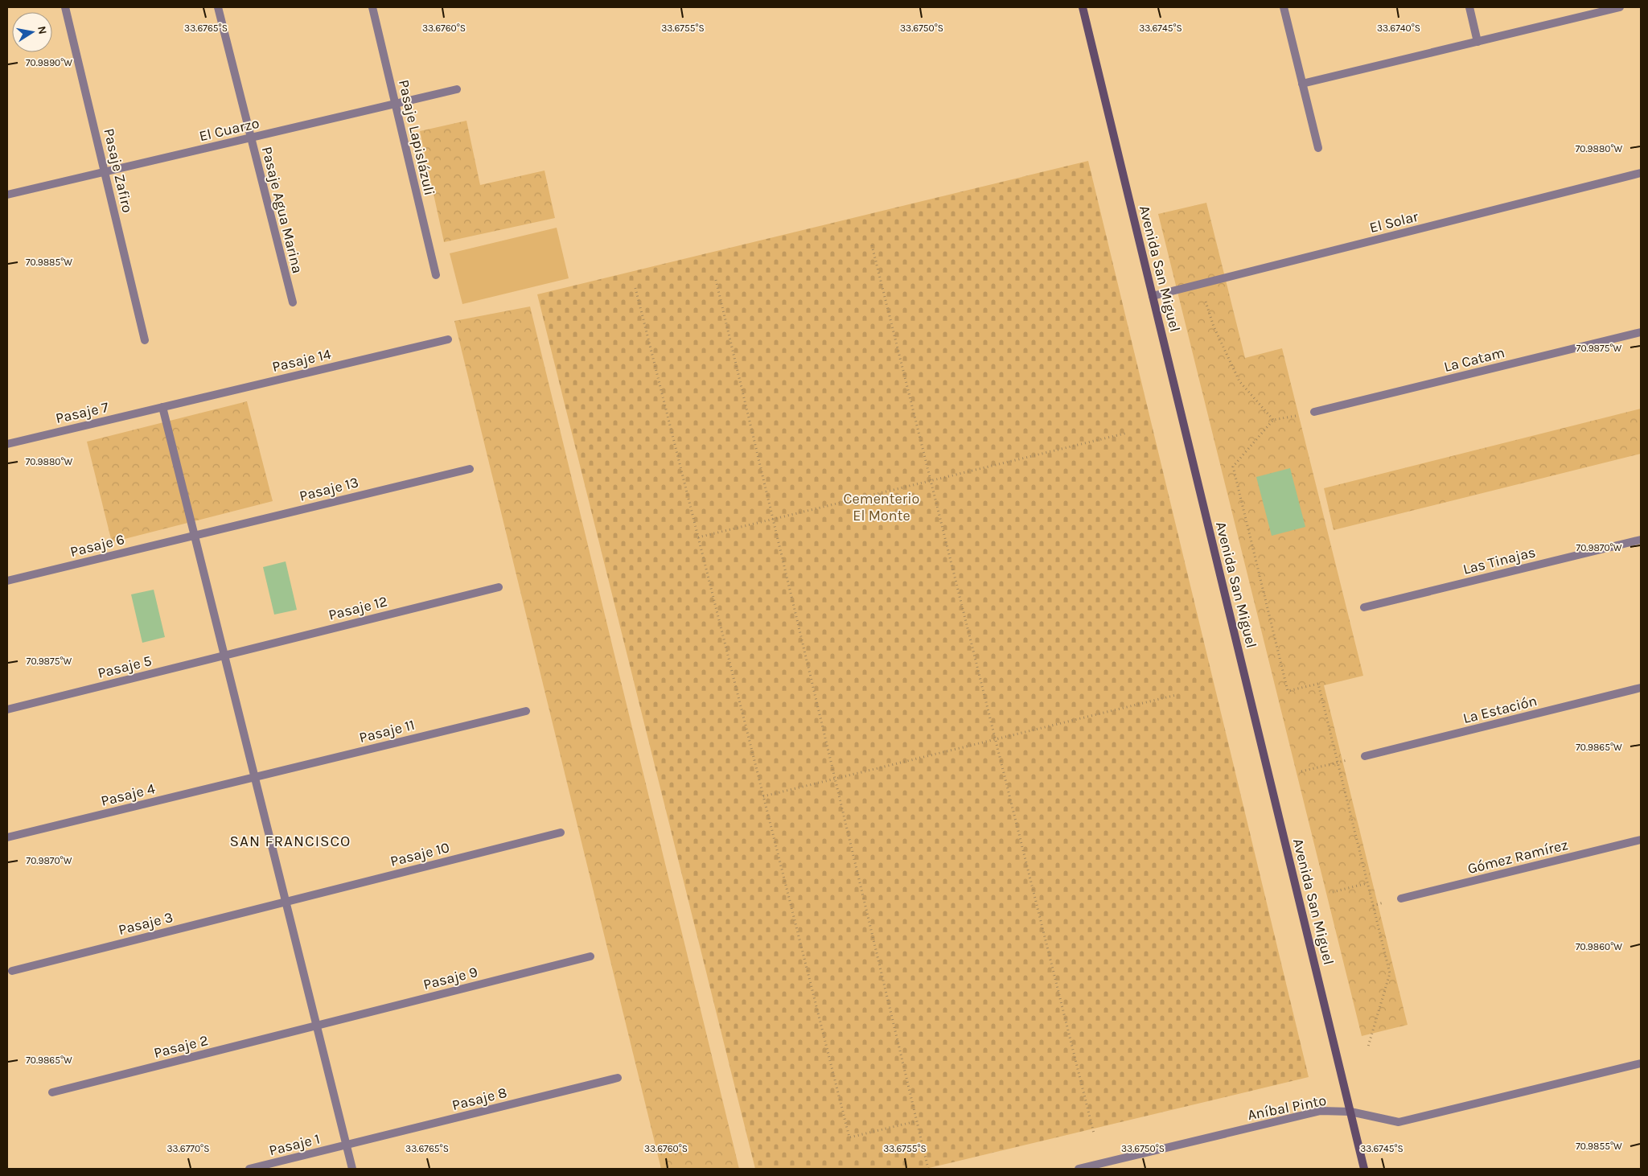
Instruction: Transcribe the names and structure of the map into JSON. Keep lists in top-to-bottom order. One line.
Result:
{"streets":{"street":["El Cuarzo","Pasaje Lapislázuli","Pasaje Zafiro","Pasaje Agua Marina","El Solar","Avenida San Miguel","La Catam","Pasaje 14","Pasaje 7","Pasaje 13","Pasaje 6","Las Tinajas","Pasaje 12","Pasaje 5","La Estación","Pasaje 11","Pasaje 4","Pasaje 10","Gómez Ramírez","Pasaje 3","Pasaje 9","Pasaje 2","Pasaje 8","Aníbal Pinto","Pasaje 1"]},"crossings":[["El Cuarzo","Pasaje Lapislázuli"],["El Cuarzo","Pasaje Zafiro"],["El Cuarzo","Pasaje Agua Marina"],["El Solar","Avenida San Miguel"],["Avenida San Miguel","Aníbal Pinto"],["Pasaje 14","Pasaje 7"],["Pasaje 13","Pasaje 6"],["Pasaje 12","Pasaje 5"],["Pasaje 11","Pasaje 4"],["Pasaje 10","Pasaje 3"],["Pasaje 9","Pasaje 2"],["Pasaje 8","Pasaje 1"]],"districts":["SAN FRANCISCO"],"parks":["Cementerio El Monte"],"north":"right","coordinates":["33.6765°S","33.6760°S","33.6755°S","33.6750°S","33.6745°S","33.6740°S","70.9890°W","70.9880°W","70.9885°W","70.9875°W","70.9870°W","70.9865°W","70.9860°W","70.9855°W","33.6770°S"]}
